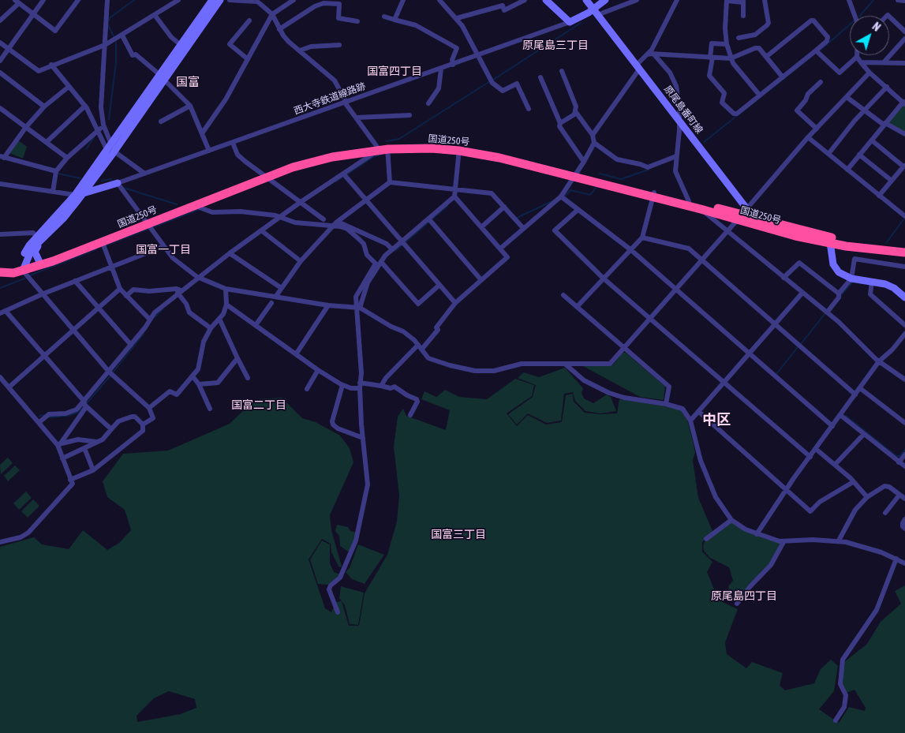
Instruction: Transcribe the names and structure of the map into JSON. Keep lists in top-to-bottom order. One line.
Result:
{"streets":{"highway":["国道250号"],"street":["西大寺鉄道線路跡","原尾島番町線"]},"crossings":[["原尾島番町線","国道250号"]],"districts":["原尾島三丁目","国富四丁目","国富","国富一丁目","国富二丁目","中区","国富三丁目","原尾島四丁目"],"north":"top right"}
